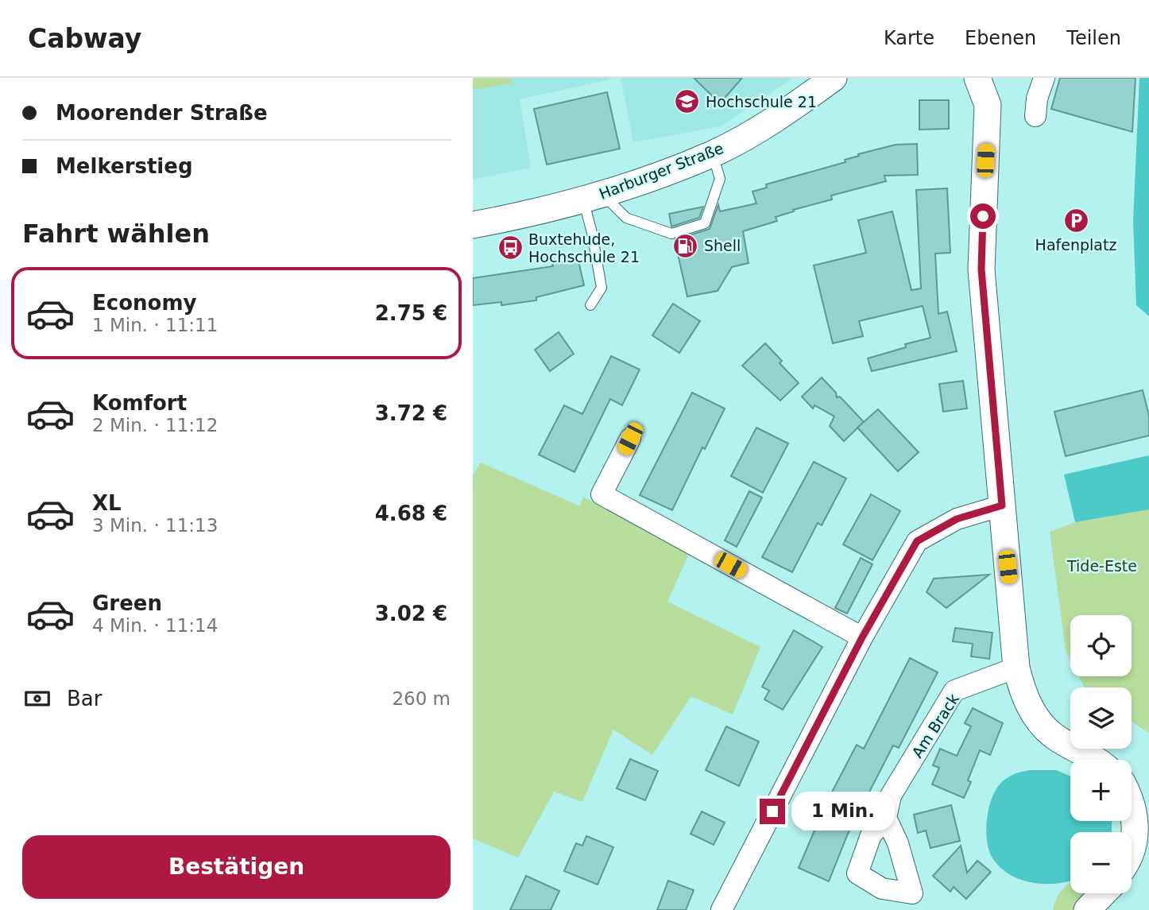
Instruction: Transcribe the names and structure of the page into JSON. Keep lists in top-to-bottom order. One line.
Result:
{"streets":{"street":["Harburger Straße","Am Brack"]},"parks":["Tide-Este"],"places":{"school or university":["Hochschule 21"],"parking":["Hafenplatz"],"fuel station":["Shell"],"bus stop":["Buxtehude, Hochschule 21"]},"page":{"header":"Cabway","nav":["Karte","Ebenen","Teilen"],"banner":["Moorender Straße","Melkerstieg"],"heading":"Fahrt wählen","list":[{"name":"Economy","note":"1 Min. · 11:11","value":"2.75 €"},{"name":"Komfort","note":"2 Min. · 11:12","value":"3.72 €"},{"name":"XL","note":"3 Min. · 11:13","value":"4.68 €"},{"name":"Green","note":"4 Min. · 11:14","value":"3.02 €"}],"map_buttons":["+","−"],"pay":["Bar","260 m"],"bubble":"1 Min.","buttons":"Bestätigen"}}
